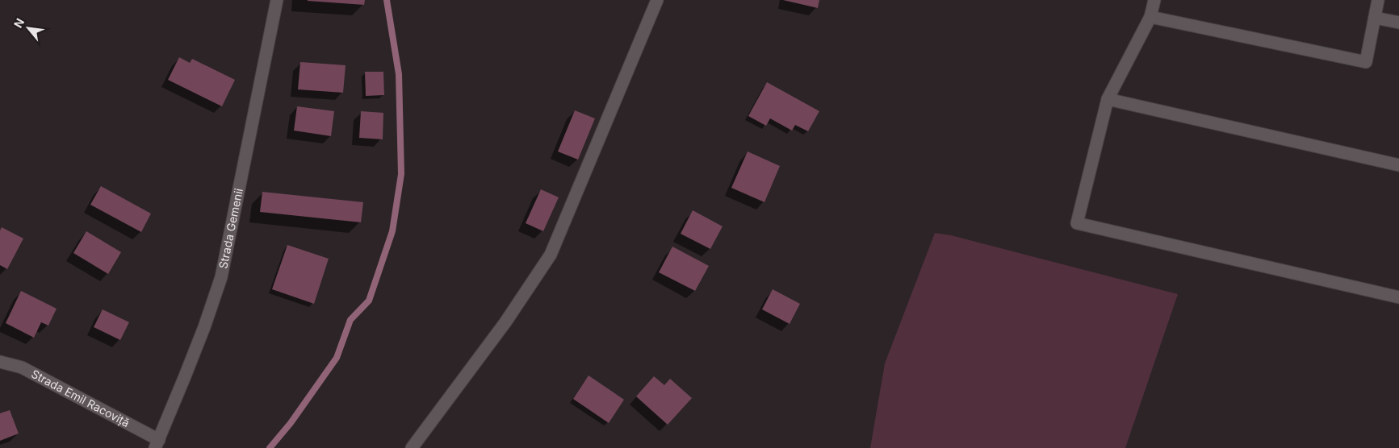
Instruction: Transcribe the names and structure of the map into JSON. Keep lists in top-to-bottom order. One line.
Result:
{"streets":{"street":["Strada Gemenii","Strada Emil Racoviță"]},"crossings":[["Strada Gemenii","Strada Emil Racoviță"]],"north":"top left"}
